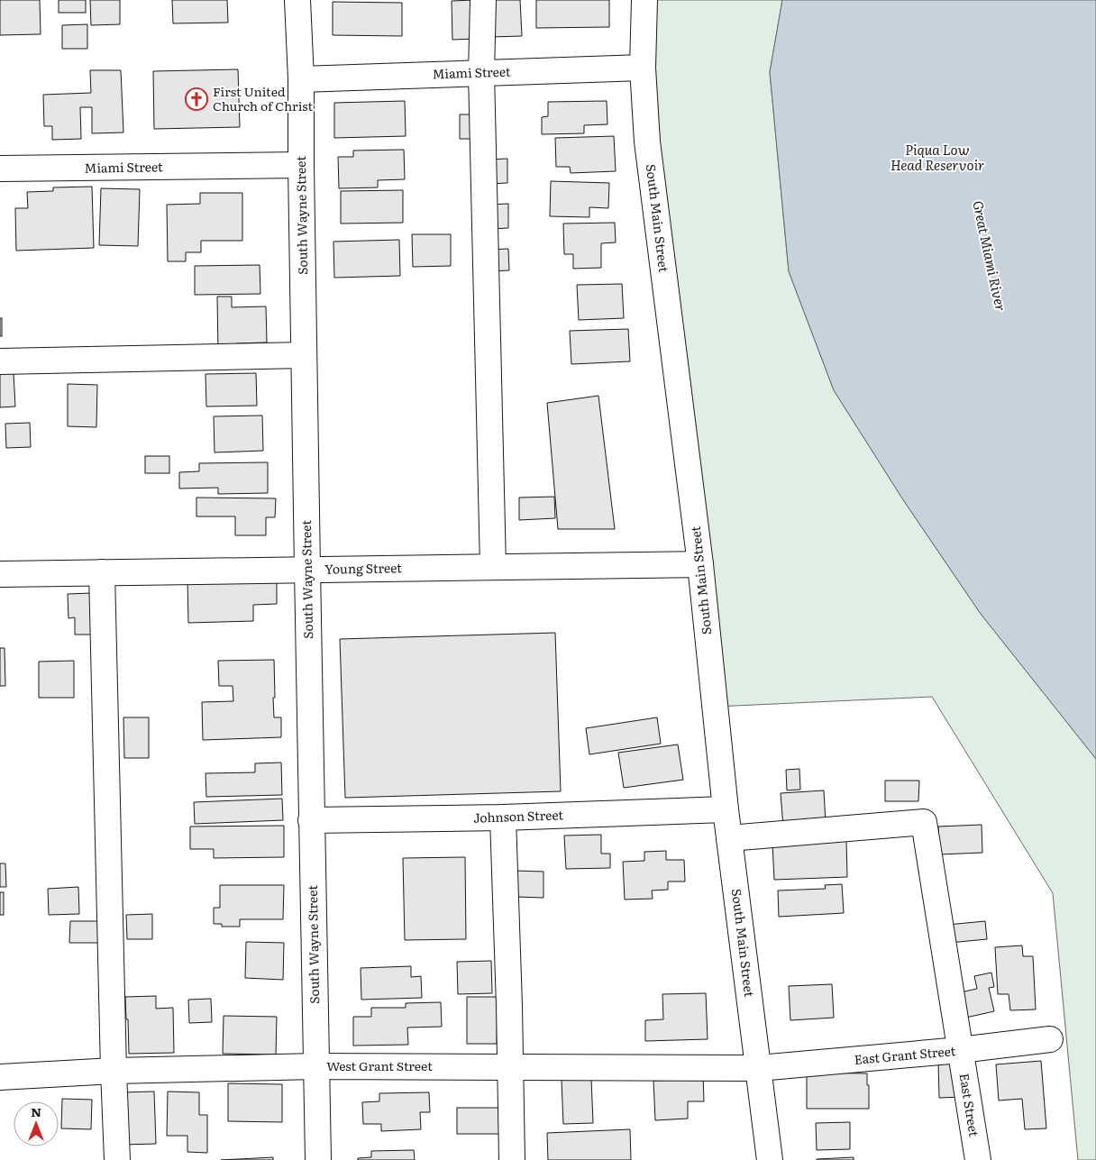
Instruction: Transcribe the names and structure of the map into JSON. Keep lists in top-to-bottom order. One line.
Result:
{"streets":{"street":["Miami Street","South Wayne Street","South Main Street","Young Street","Johnson Street","East Grant Street","West Grant Street","East Street"]},"crossings":[["Miami Street","South Wayne Street"],["Miami Street","South Main Street"],["South Wayne Street","Young Street"],["South Wayne Street","Johnson Street"],["South Wayne Street","West Grant Street"],["South Main Street","Young Street"],["South Main Street","Johnson Street"],["South Main Street","East Grant Street"],["South Main Street","West Grant Street"],["South Main Street","East Street"],["East Grant Street","West Grant Street"],["East Grant Street","East Street"]],"water":["Piqua Low Head Reservoir","Great Miami River"],"places":{"church":["First United Church of Christ"]},"north":"top"}
